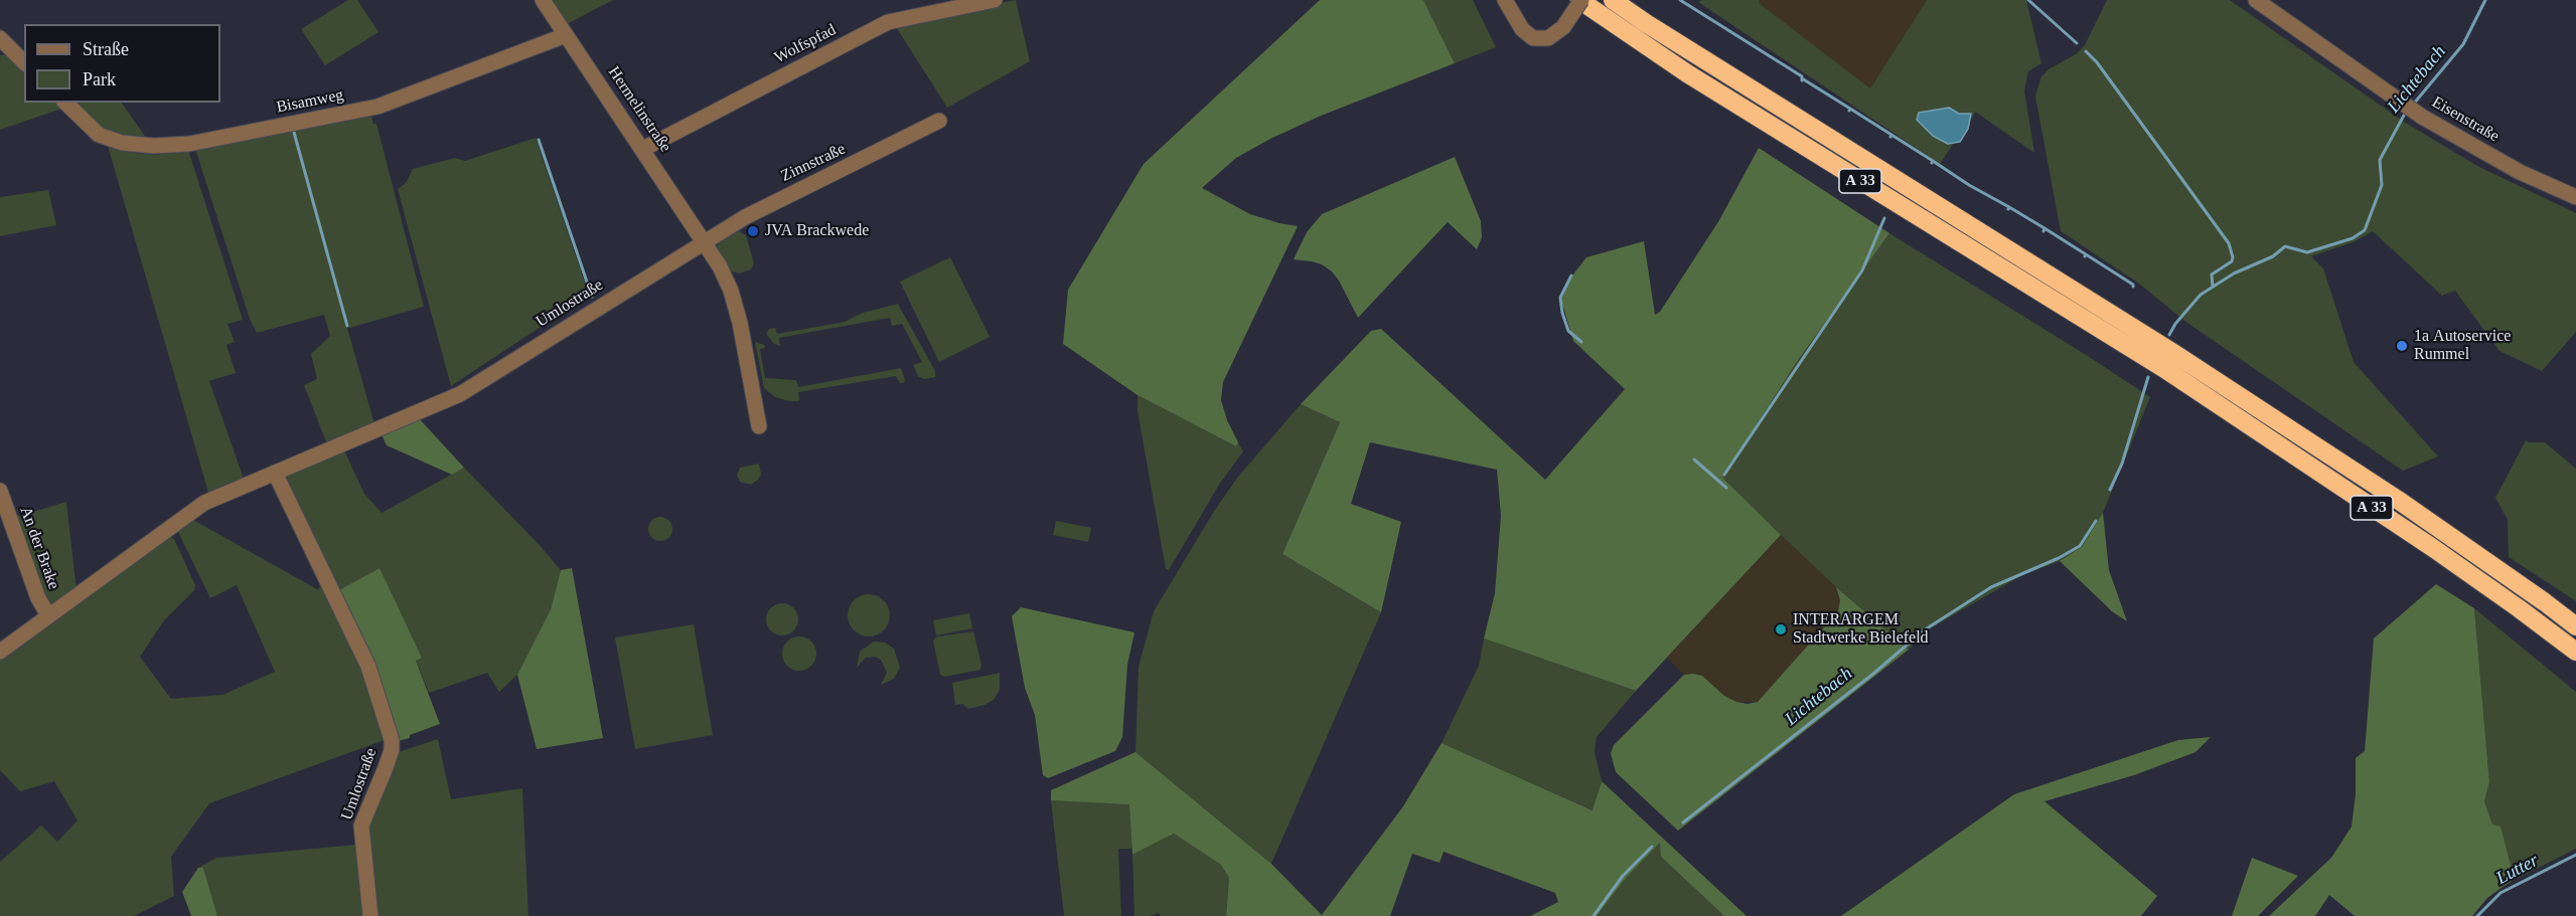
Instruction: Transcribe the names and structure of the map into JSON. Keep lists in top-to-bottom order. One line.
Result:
{"streets":{"highway":["A 33"],"street":["Wolfspfad","Bisamweg","Hermelinstraße","Eisenstraße","Zinnstraße","Umlostraße","An der Brake"]},"crossings":[["Wolfspfad","Hermelinstraße"],["Bisamweg","Hermelinstraße"],["Hermelinstraße","Zinnstraße"],["Hermelinstraße","Umlostraße"],["Zinnstraße","Umlostraße"],["Umlostraße","An der Brake"]],"water":["Lichtebach","Lutter"],"places":["JVA Brackwede","1a Autoservice Rummel","INTERARGEM Stadtwerke Bielefeld"],"legend":["Straße","Park"]}
